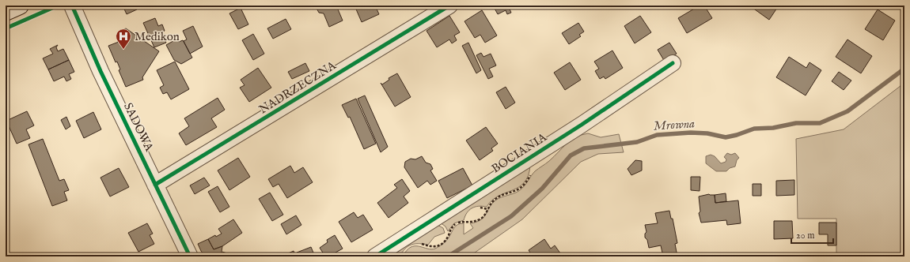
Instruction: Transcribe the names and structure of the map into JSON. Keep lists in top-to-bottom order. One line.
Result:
{"streets":{"street":["NADRZECZNA","SADOWA","BOCIANIA"]},"crossings":[["NADRZECZNA","SADOWA"]],"water":["Mrowna"],"places":{"hospital":["Medikon"]},"scale_bar":"20 m"}
